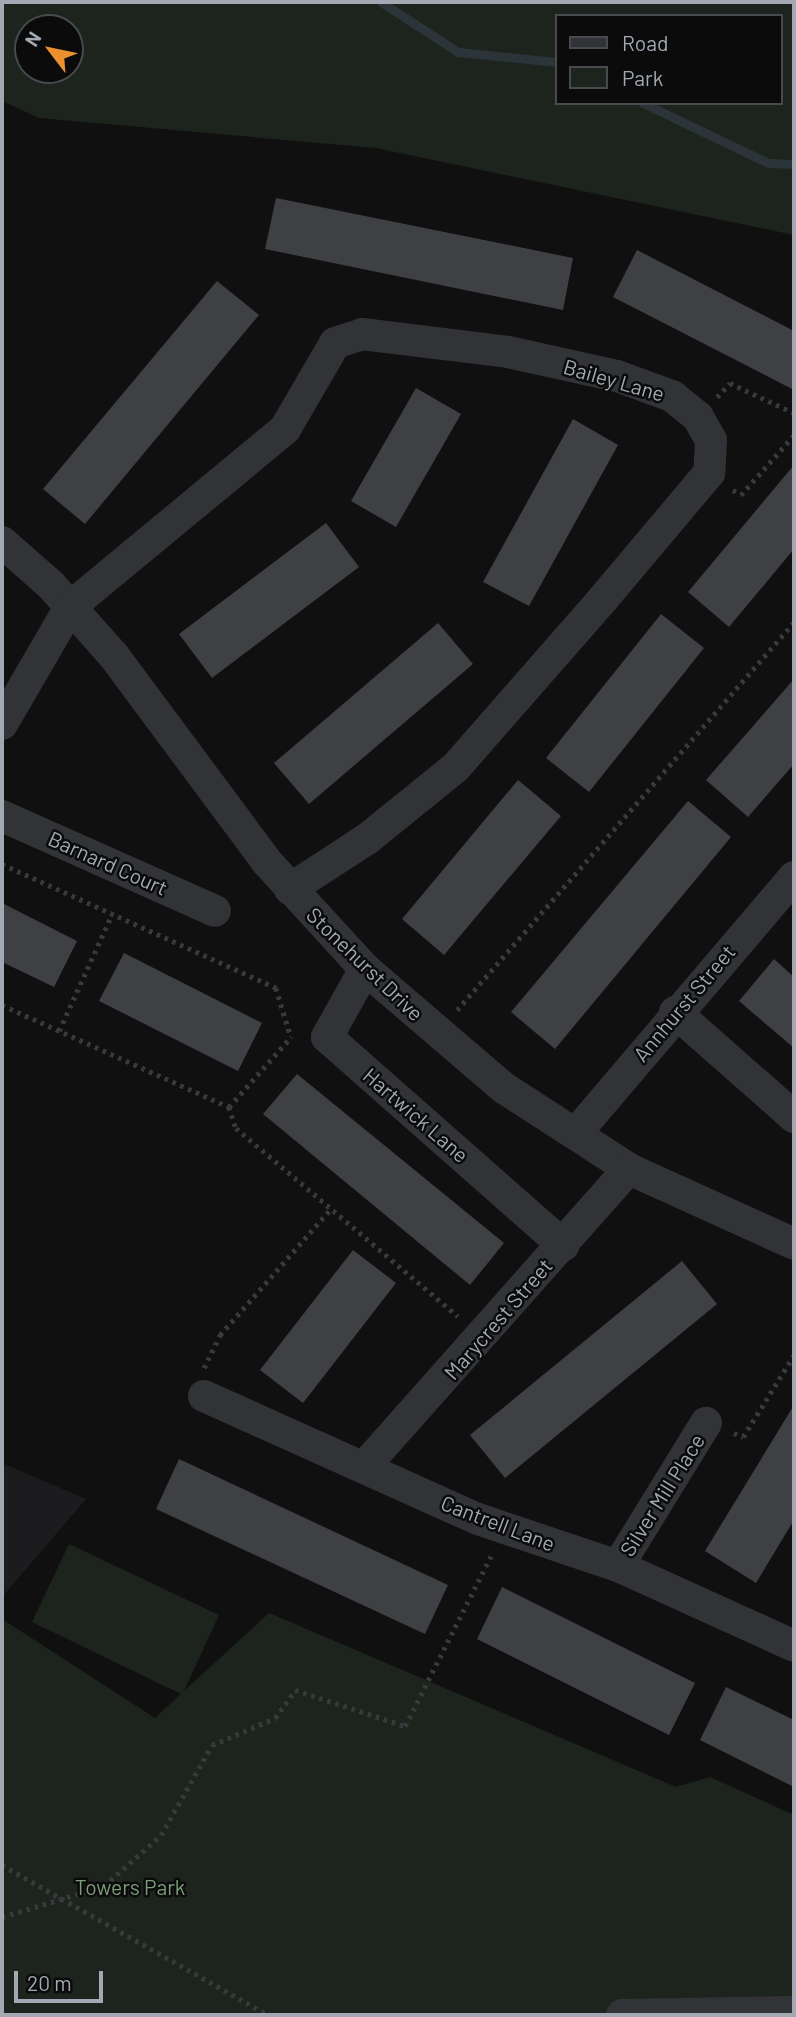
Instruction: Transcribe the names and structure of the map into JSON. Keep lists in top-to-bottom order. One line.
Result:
{"streets":{"street":["Bailey Lane","Barnard Court","Stonehurst Drive","Annhurst Street","Hartwick Lane","Marycrest Street","Silver Mill Place","Cantrell Lane"]},"crossings":[["Bailey Lane","Stonehurst Drive"],["Stonehurst Drive","Annhurst Street"],["Stonehurst Drive","Hartwick Lane"],["Stonehurst Drive","Marycrest Street"],["Hartwick Lane","Marycrest Street"],["Marycrest Street","Cantrell Lane"],["Silver Mill Place","Cantrell Lane"]],"parks":["Towers Park"],"legend":["Road","Park"],"scale_bar":"20 m","north":"top left"}
